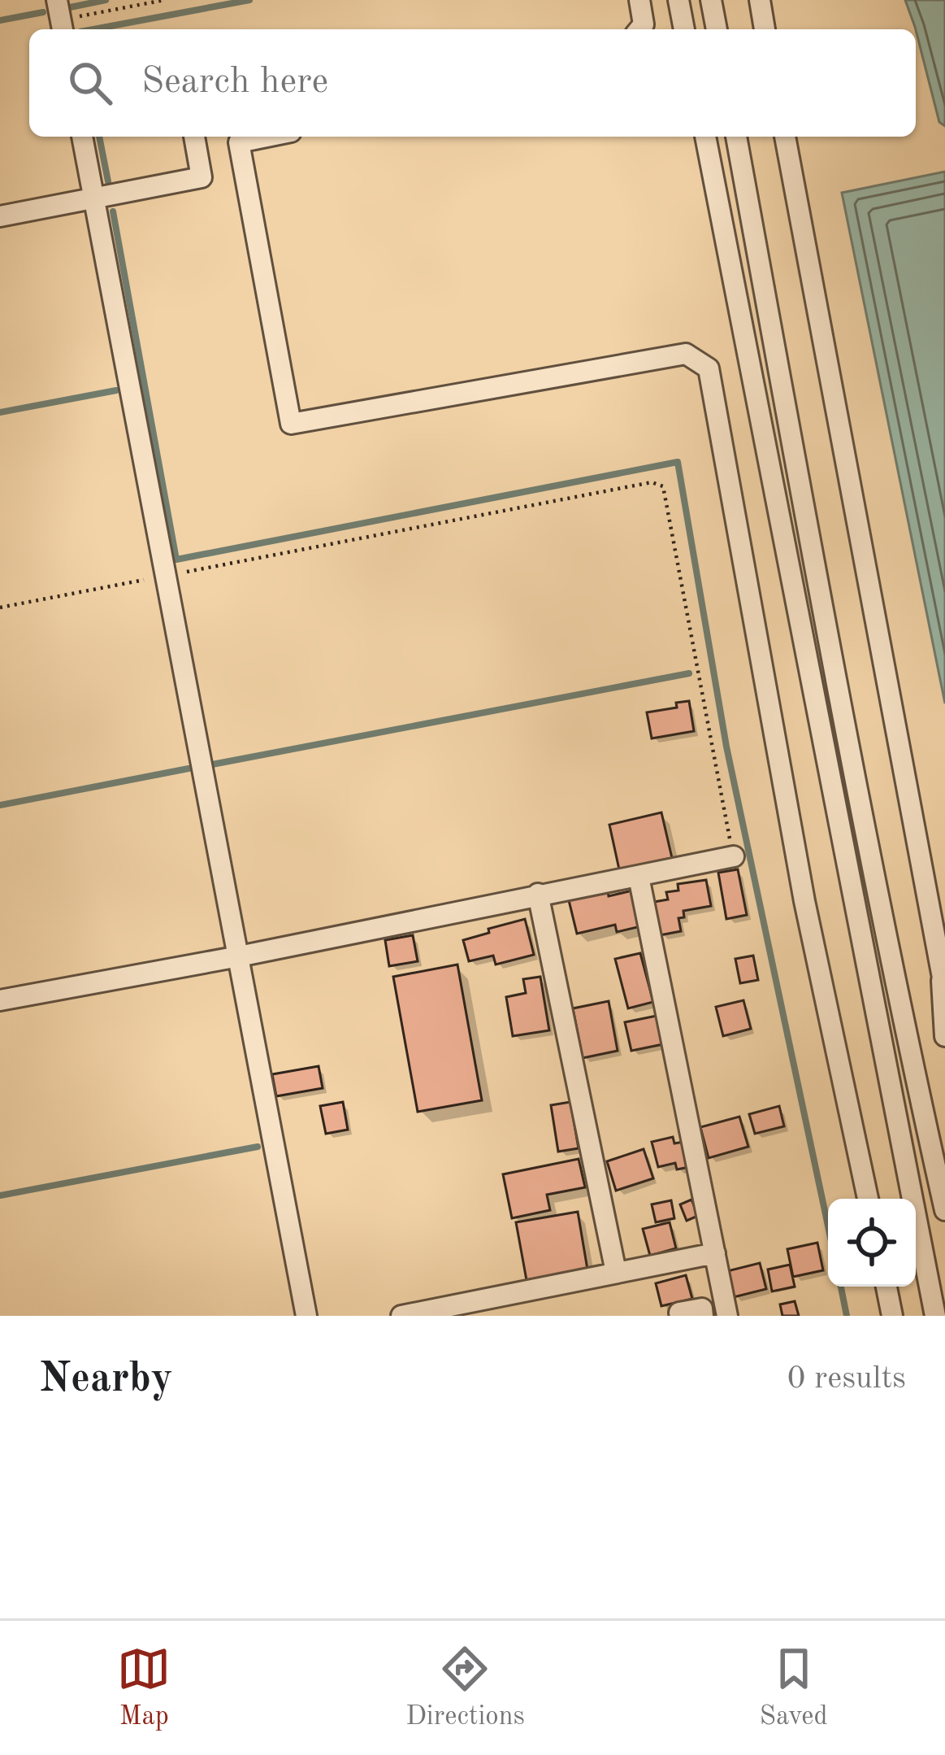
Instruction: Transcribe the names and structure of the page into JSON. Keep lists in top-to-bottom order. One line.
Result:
{"page":{"search":"Search here","heading":["Nearby","0 results"],"nav":["Map","Directions","Saved"]}}
